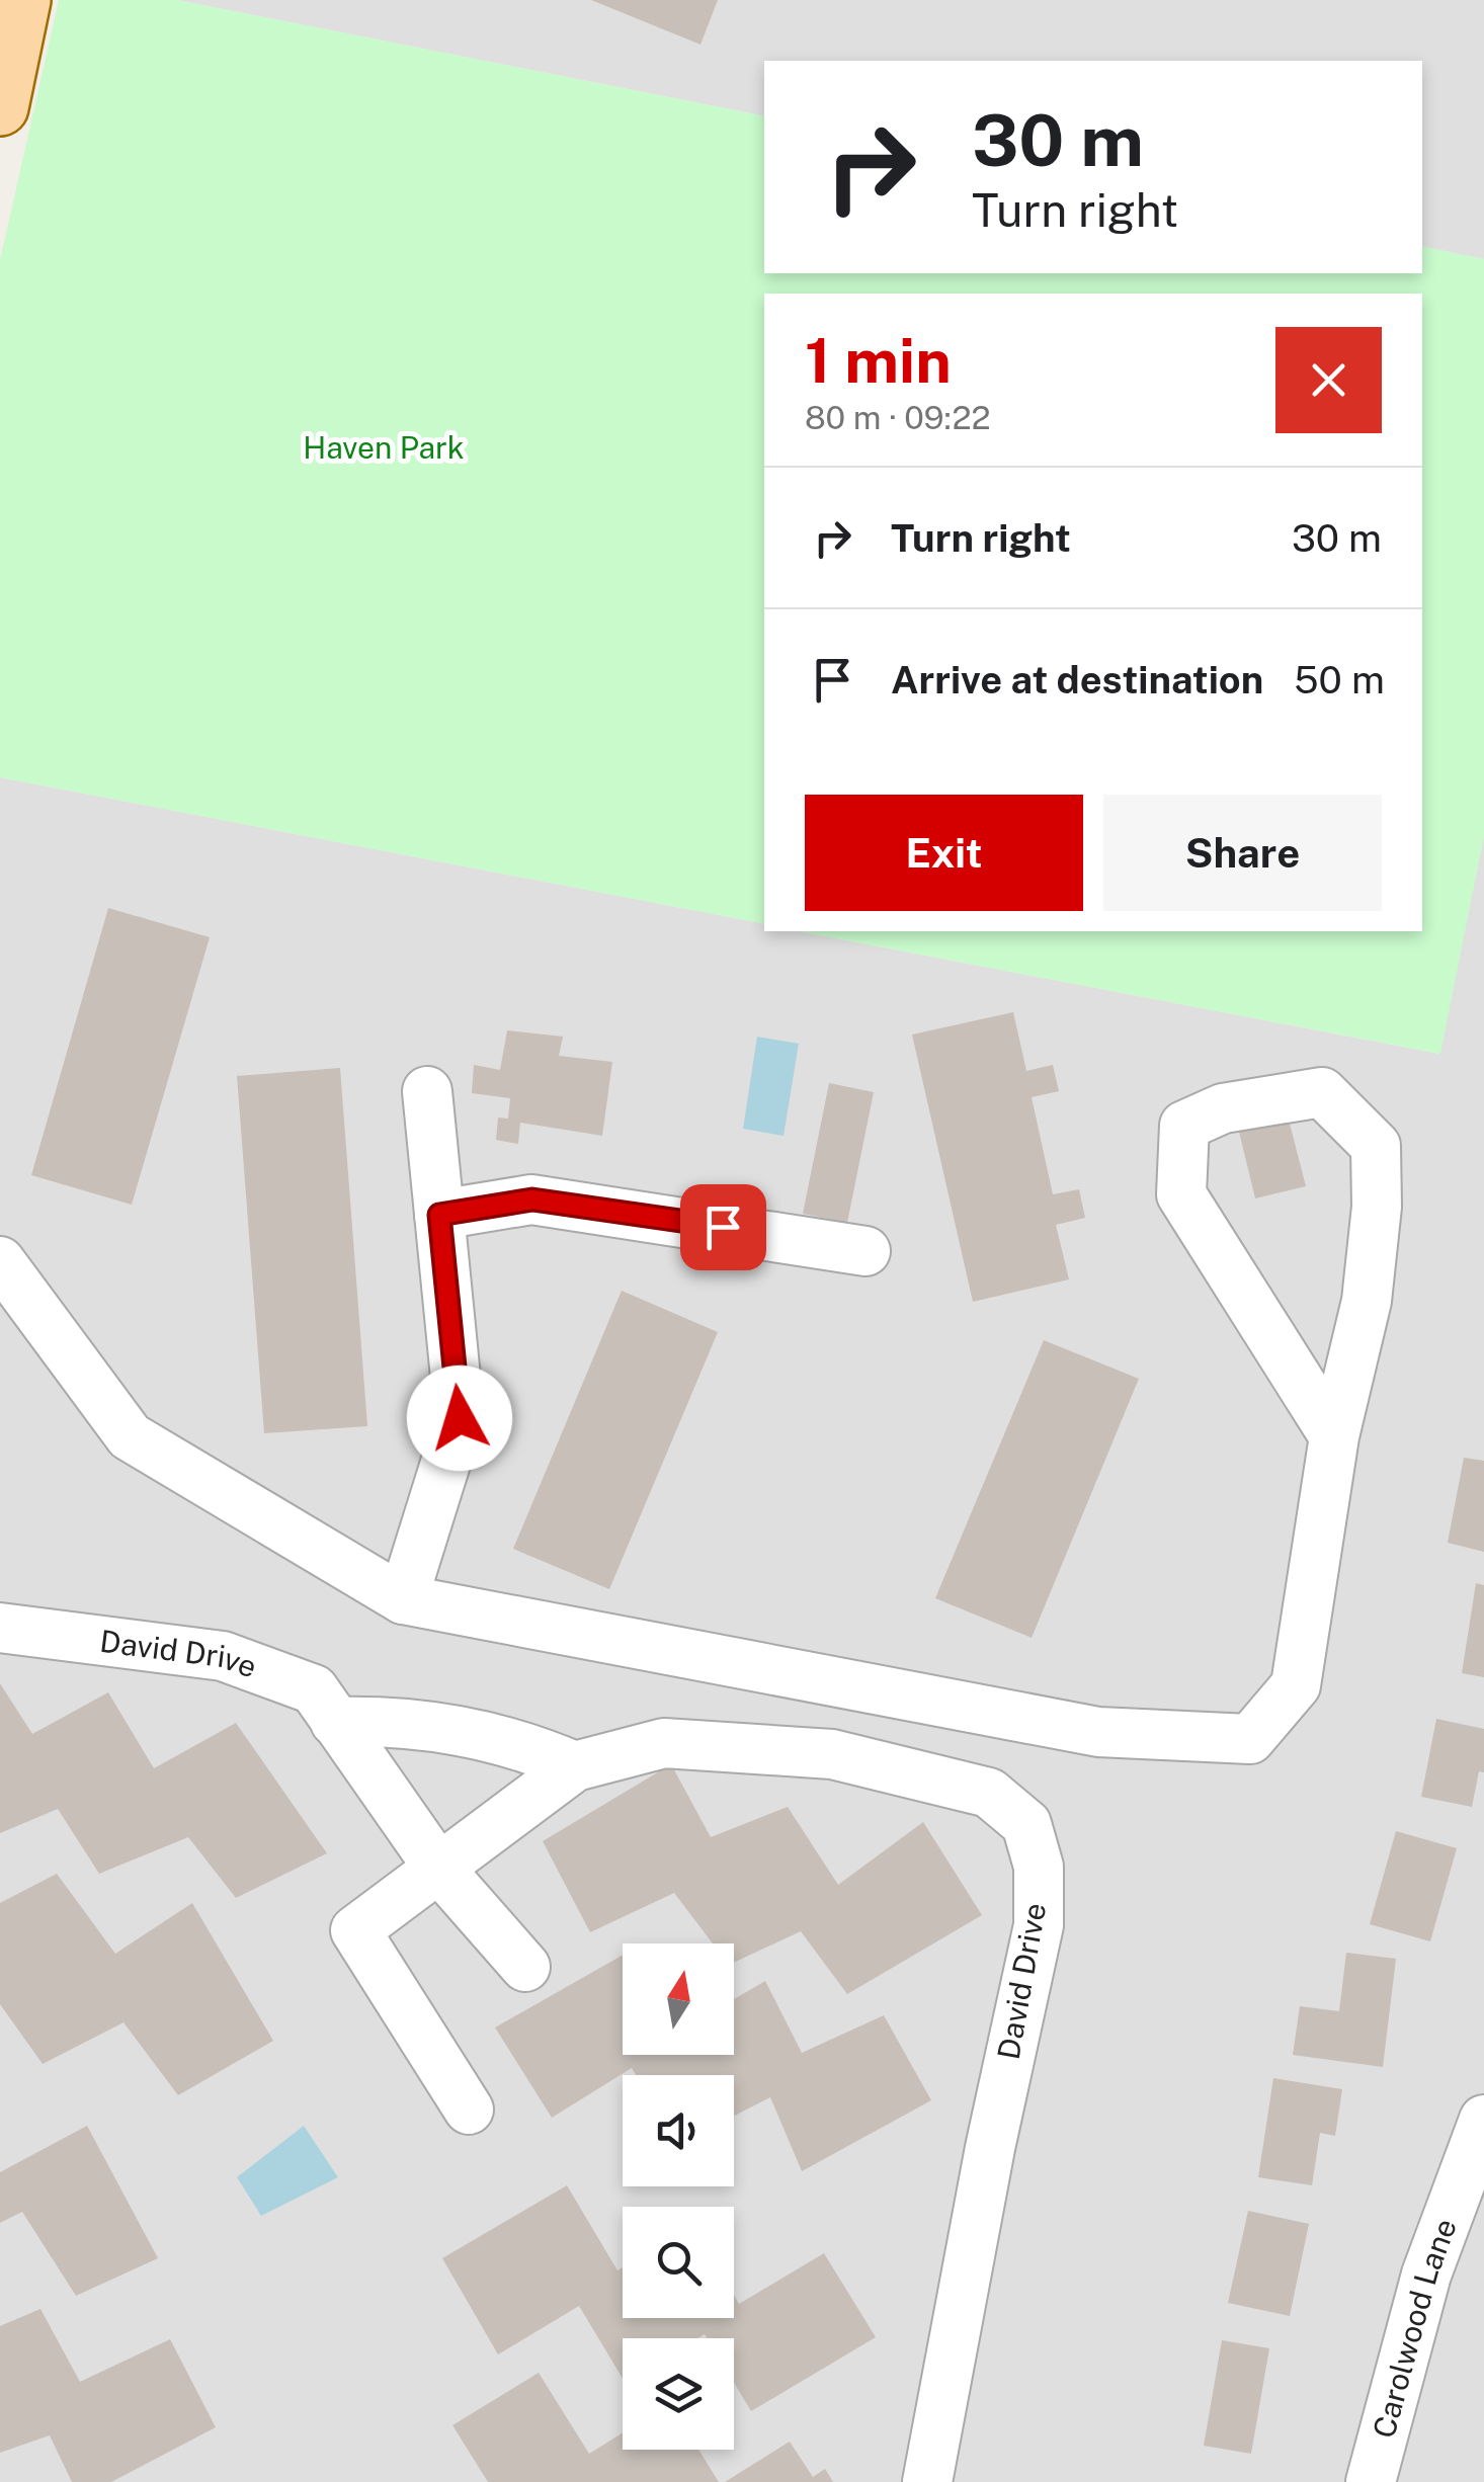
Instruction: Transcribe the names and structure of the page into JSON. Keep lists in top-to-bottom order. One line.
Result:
{"streets":{"street":["David Drive","Carolwood Lane"]},"parks":["Haven Park"],"north":"top","page":{"turn":["30 m","Turn right"],"heading":["1 min","80 m · 09:22"],"list":[{"name":"Turn right","value":"30 m"},{"name":"Arrive at destination","value":"50 m"}],"buttons":["Exit","Share"]}}
